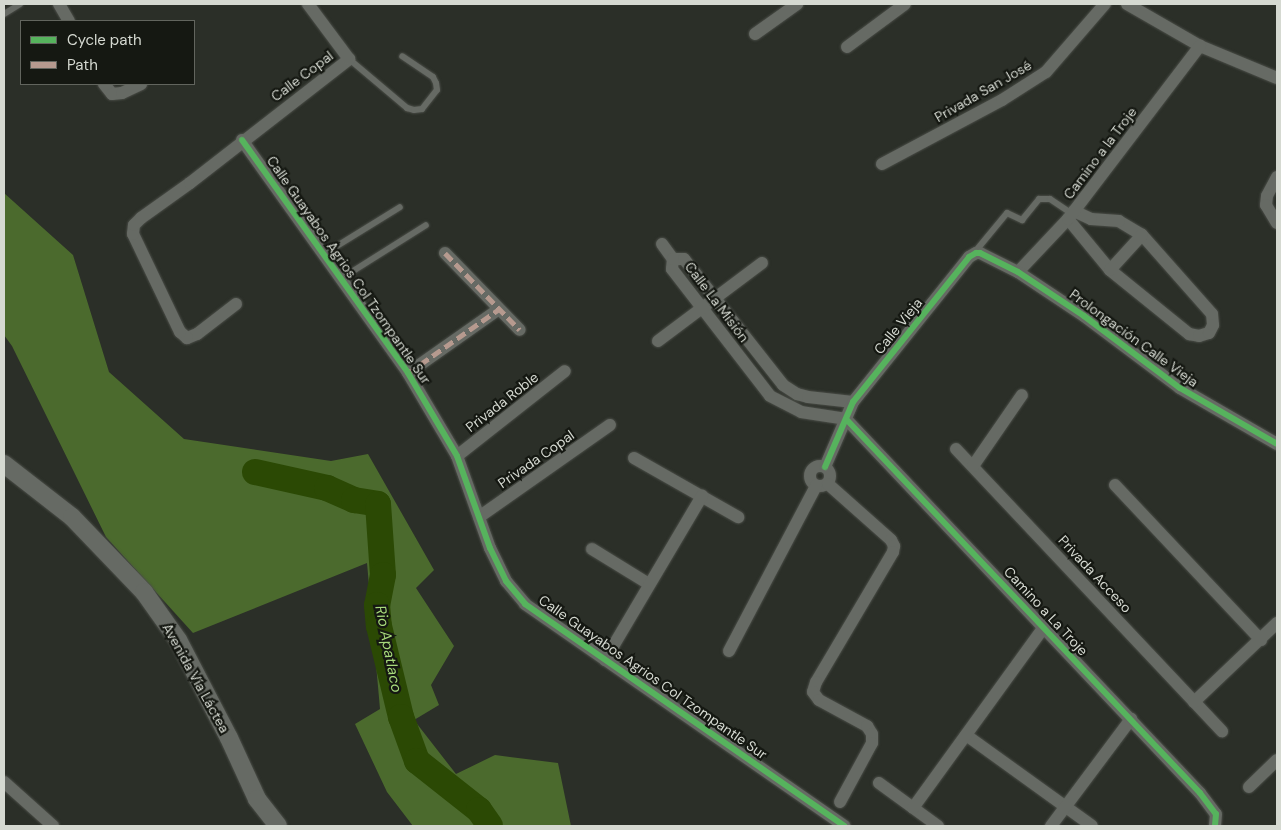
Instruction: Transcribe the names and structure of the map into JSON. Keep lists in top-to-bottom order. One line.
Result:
{"streets":{"street":["Calle Copal","Privada San José","Camino a la Troje","Calle Guayabos Agrios Col Tzompantle Sur","Calle La Misión","Calle Vieja","Prolongación Calle Vieja","Privada Roble","Privada Copal","Privada Acceso","Camino a La Troje","Avenida Vía Láctea"]},"crossings":[["Calle Copal","Calle Guayabos Agrios Col Tzompantle Sur"],["Camino a la Troje","Prolongación Calle Vieja"],["Calle Guayabos Agrios Col Tzompantle Sur","Privada Roble"],["Calle Guayabos Agrios Col Tzompantle Sur","Privada Copal"],["Calle La Misión","Calle Vieja"],["Calle La Misión","Camino a La Troje"],["Calle Vieja","Prolongación Calle Vieja"],["Calle Vieja","Camino a La Troje"]],"water":["Rio Apatlaco"],"legend":["Cycle path","Path"]}
